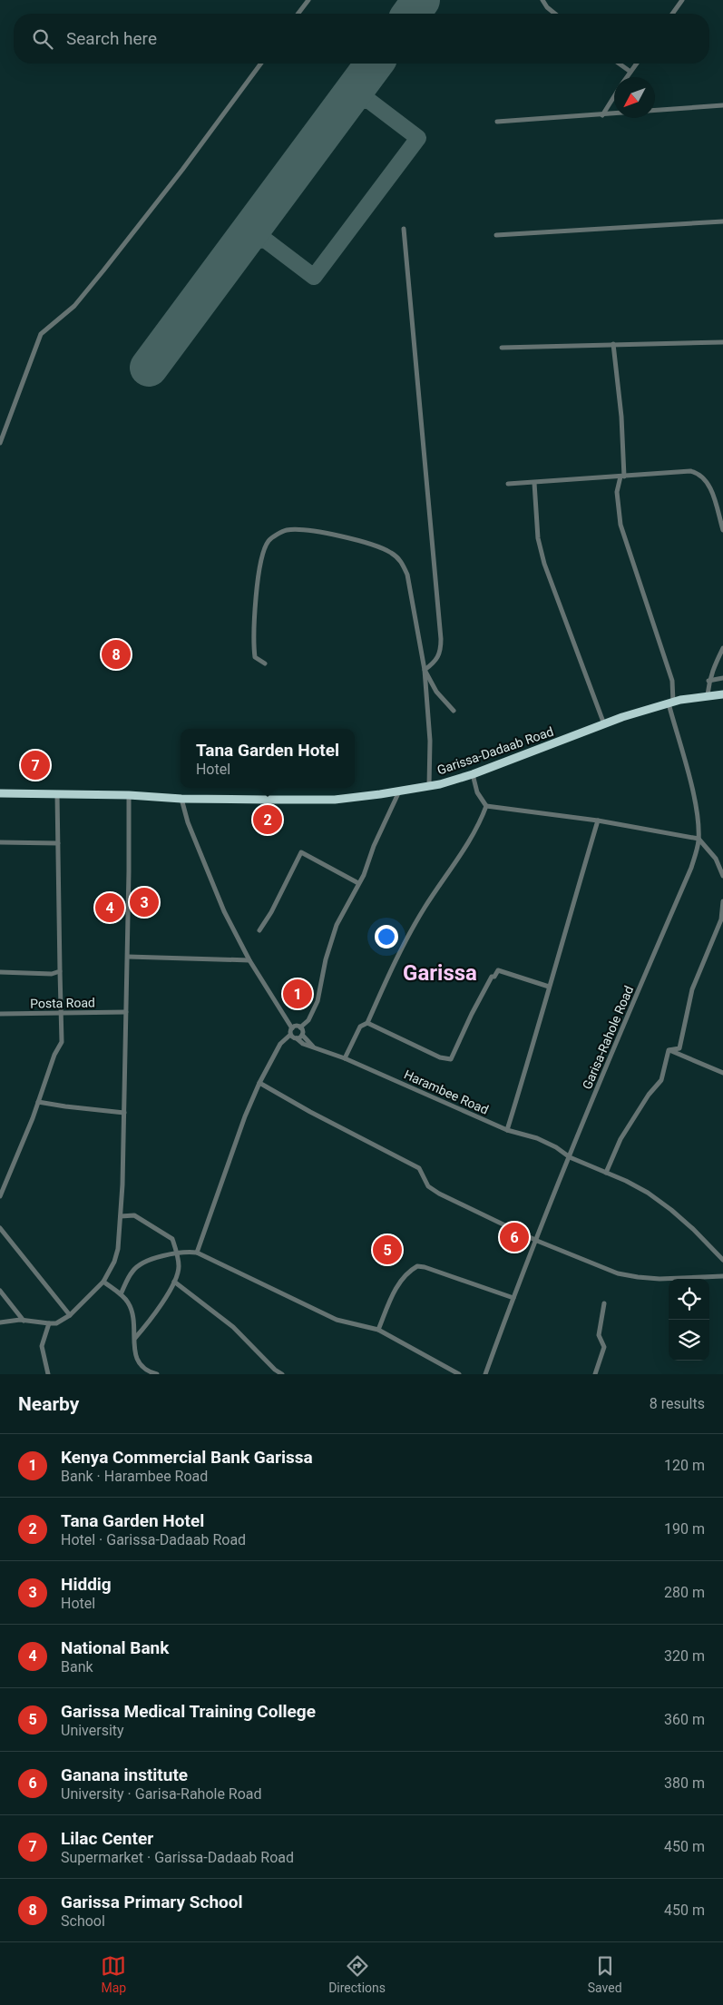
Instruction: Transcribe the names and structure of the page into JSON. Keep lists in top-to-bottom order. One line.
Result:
{"streets":{"highway":["Garissa-Dadaab Road"],"street":["Posta Road","Garisa-Rahole Road","Harambee Road"]},"crossings":[["Garissa-Dadaab Road","Garisa-Rahole Road"],["Garisa-Rahole Road","Harambee Road"]],"districts":["Garissa"],"north":"bottom left","page":{"search":"Search here","pins":["8","7","2","3","4","1","6","5"],"popup":["Tana Garden Hotel","Hotel"],"heading":["Nearby","8 results"],"list":[{"mark":"1","name":"Kenya Commercial Bank Garissa","note":"Bank · Harambee Road","value":"120 m"},{"mark":"2","name":"Tana Garden Hotel","note":"Hotel · Garissa-Dadaab Road","value":"190 m"},{"mark":"3","name":"Hiddig","note":"Hotel","value":"280 m"},{"mark":"4","name":"National Bank","note":"Bank","value":"320 m"},{"mark":"5","name":"Garissa Medical Training College","note":"University","value":"360 m"},{"mark":"6","name":"Ganana institute","note":"University · Garisa-Rahole Road","value":"380 m"},{"mark":"7","name":"Lilac Center","note":"Supermarket · Garissa-Dadaab Road","value":"450 m"},{"mark":"8","name":"Garissa Primary School","note":"School","value":"450 m"}],"nav":["Map","Directions","Saved"]}}
